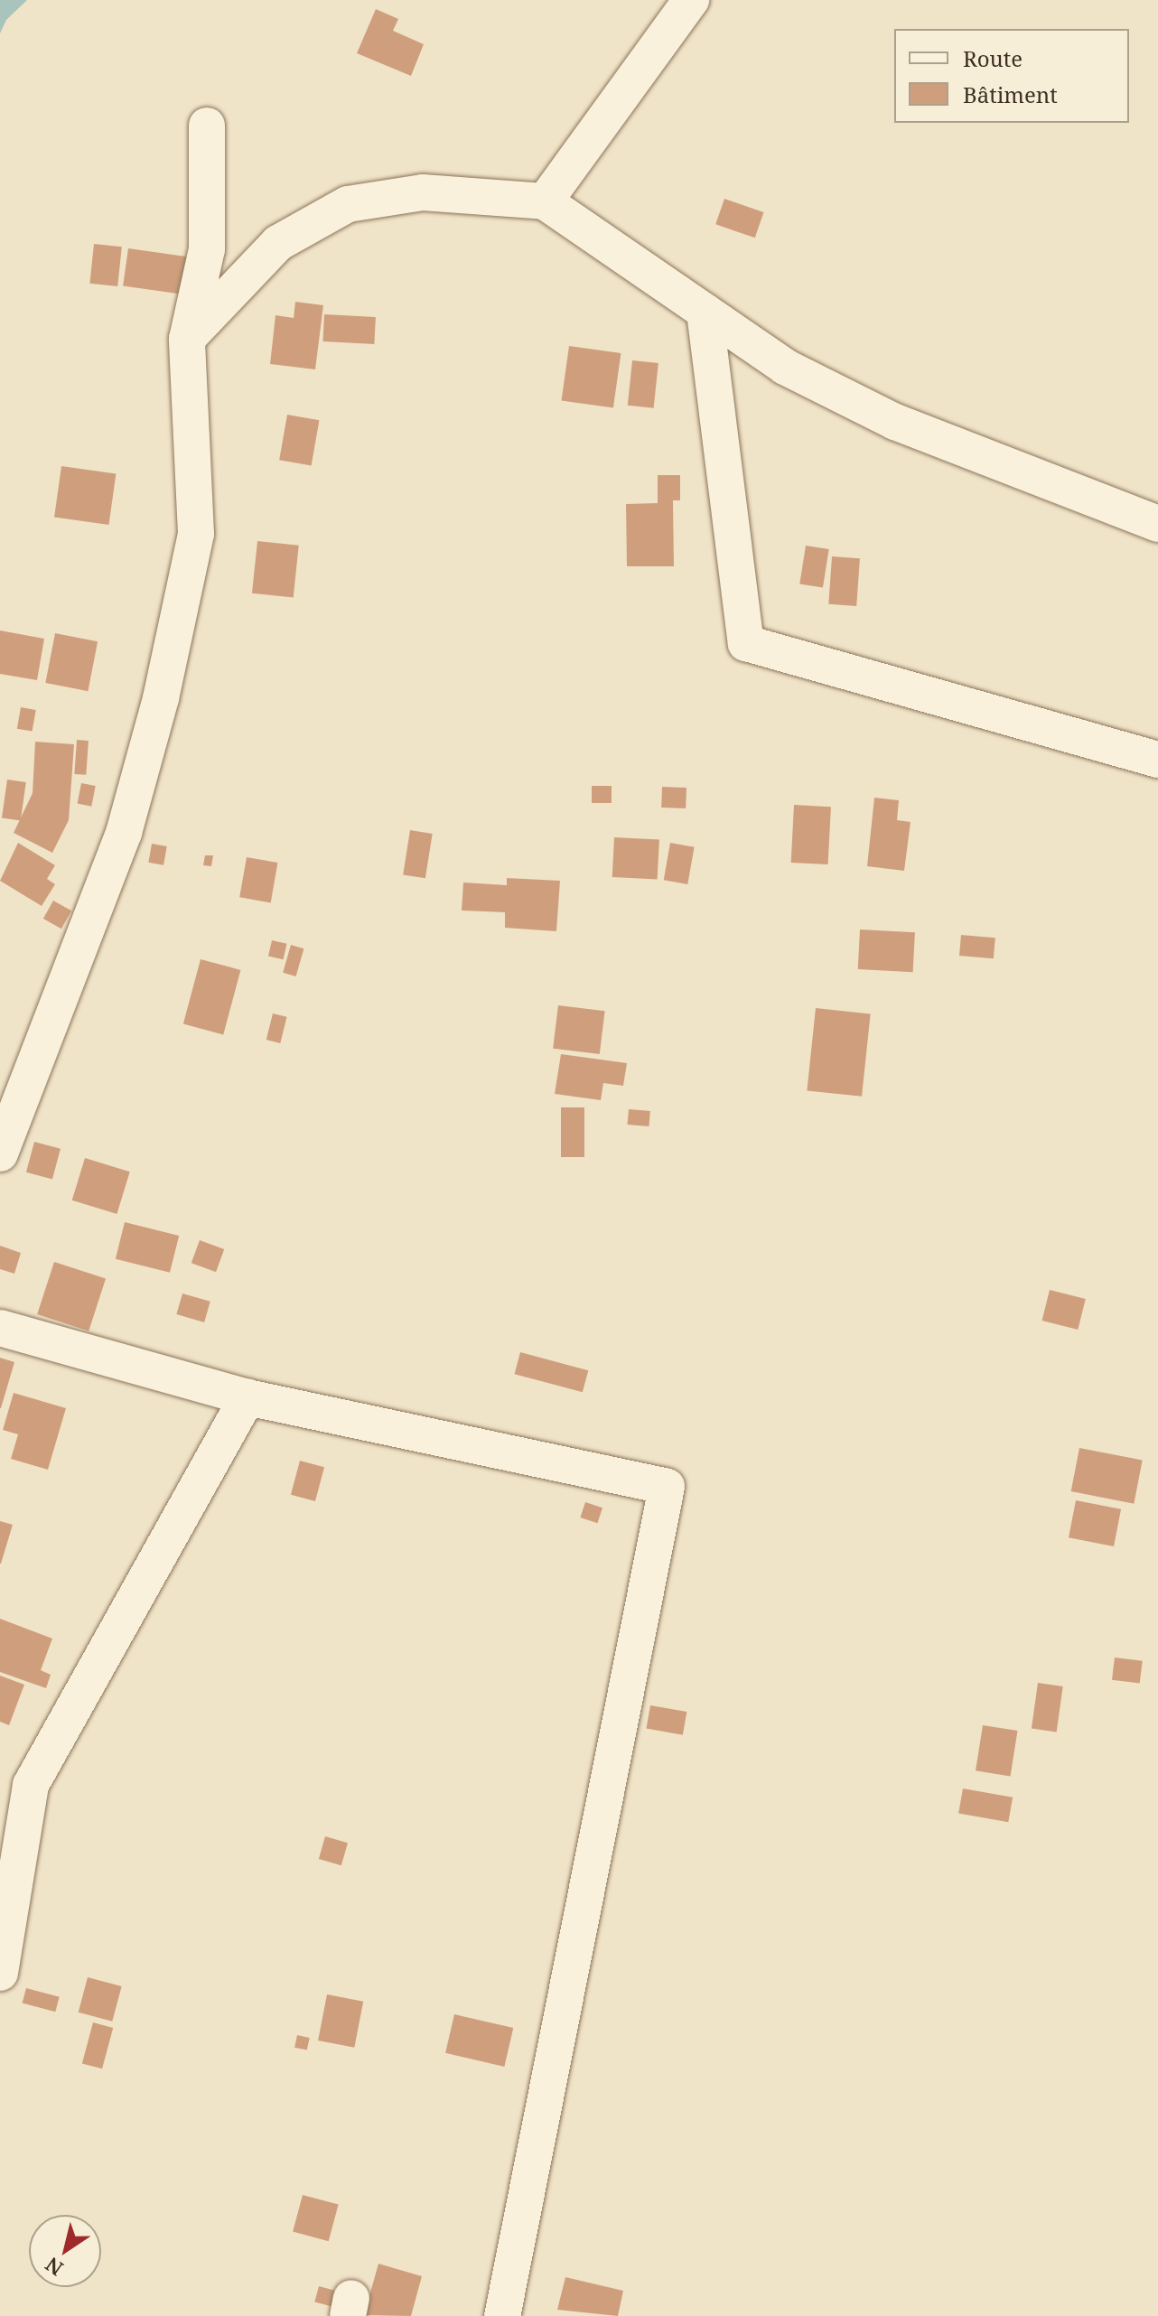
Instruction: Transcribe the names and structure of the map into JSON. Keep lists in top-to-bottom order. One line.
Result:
{"legend":["Route","Bâtiment"],"north":"bottom left"}
